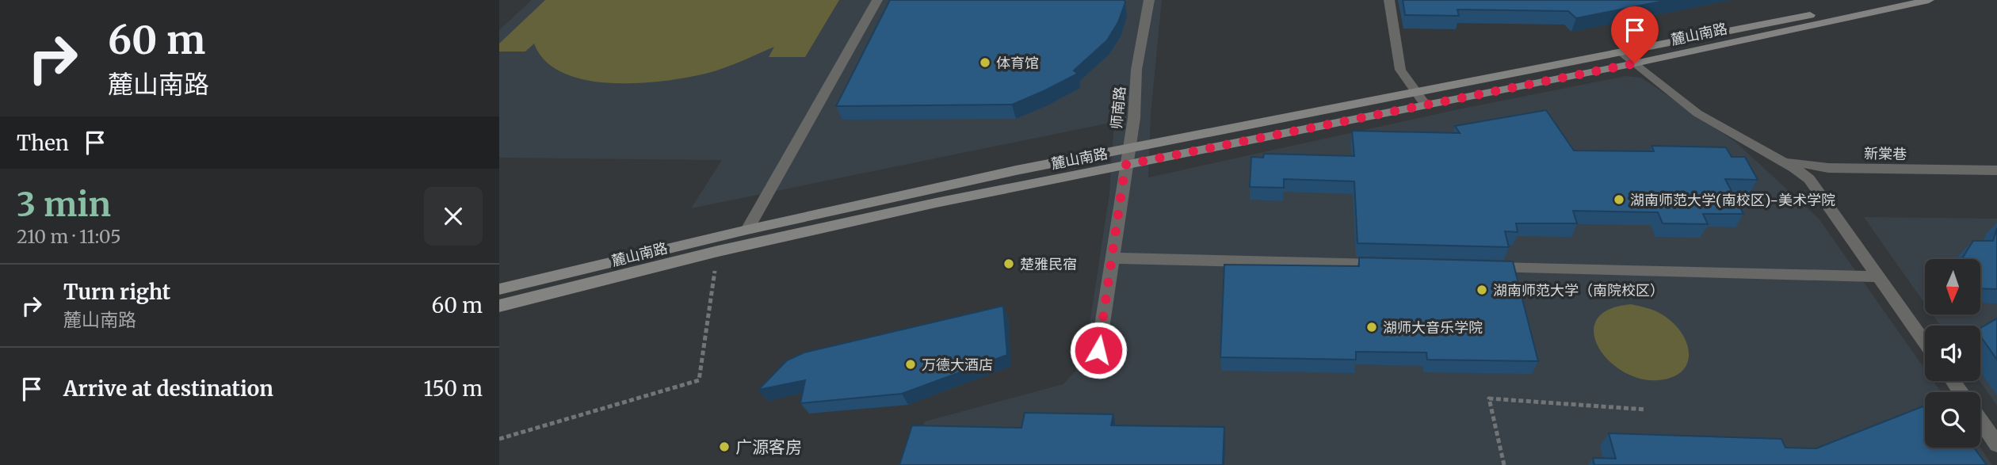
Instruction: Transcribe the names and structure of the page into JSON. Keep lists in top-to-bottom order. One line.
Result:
{"streets":{"main road":["麓山南路"],"street":["师南路","新棠巷"]},"crossings":[["麓山南路","师南路"]],"places":["体育馆","湖南师范大学(南校区)-美术学院","楚雅民宿","湖南师范大学（南院校区）","湖师大音乐学院","万德大酒店","广源客房"],"north":"bottom","page":{"turn":["60 m","麓山南路"],"then":"Then","heading":["3 min","210 m · 11:05"],"list":[{"name":"Turn right","note":"麓山南路","value":"60 m"},{"name":"Arrive at destination","value":"150 m"}]}}
